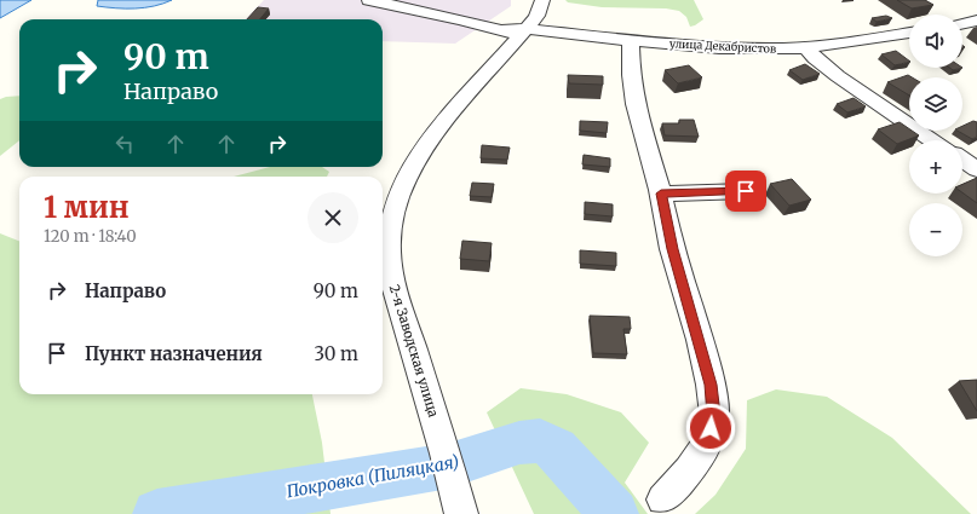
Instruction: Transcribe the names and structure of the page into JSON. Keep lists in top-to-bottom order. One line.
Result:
{"streets":{"street":["улица Декабристов","2-я Заводская улица"]},"crossings":[["улица Декабристов","2-я Заводская улица"]],"water":["Покровка (Пиляцкая)"],"page":{"map_buttons":["+","−"],"turn":["90 m","Направо"],"heading":["1 мин","120 m · 18:40"],"list":[{"name":"Направо","value":"90 m"},{"name":"Пункт назначения","value":"30 m"}]}}
